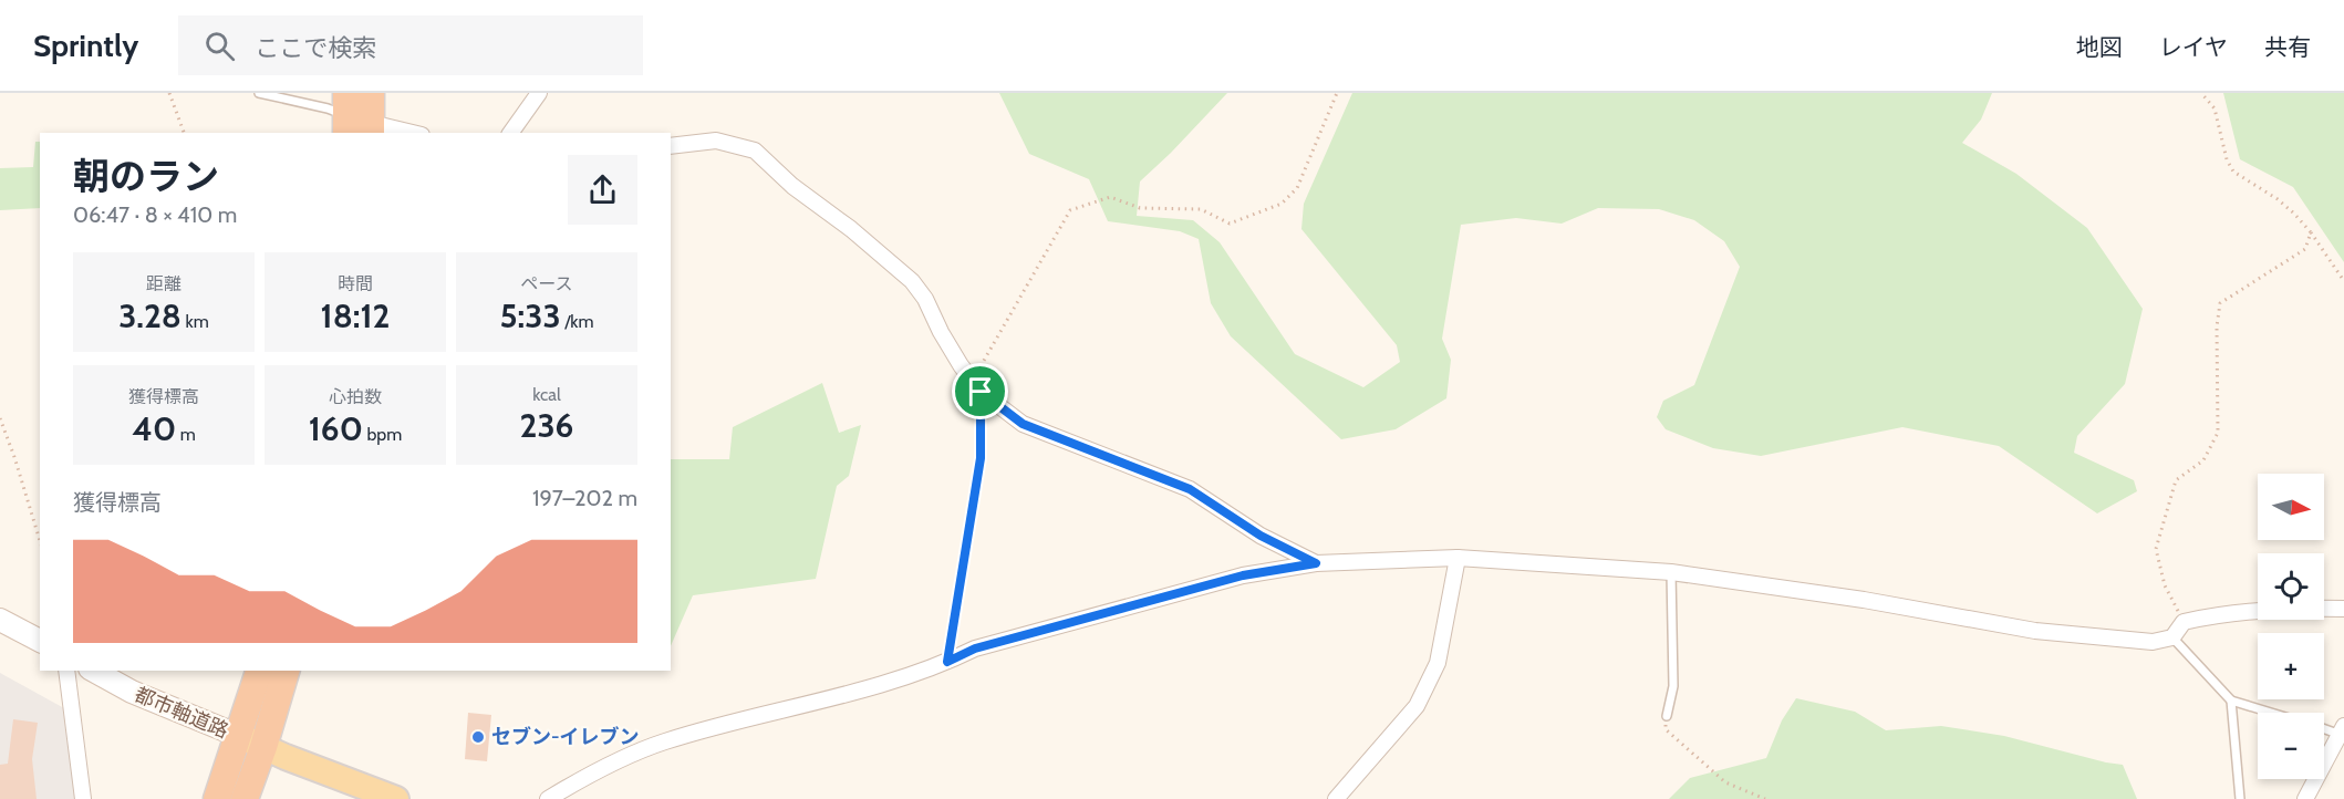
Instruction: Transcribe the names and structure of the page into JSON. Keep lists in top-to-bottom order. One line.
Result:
{"streets":{"main road":["都市軸道路"]},"places":["セブン-イレブン"],"north":"right","page":{"header":"Sprintly","search":"ここで検索","nav":["地図","レイヤ","共有"],"heading":["朝のラン","06:47 · 8 × 410 m"],"stats":[["距離","3.28 km"],["時間","18:12"],["ペース","5:33 /km"],["獲得標高","40 m"],["心拍数","160 bpm"],["kcal","236"]],"chart":["獲得標高","197–202 m"],"map_buttons":["+","−"]}}
